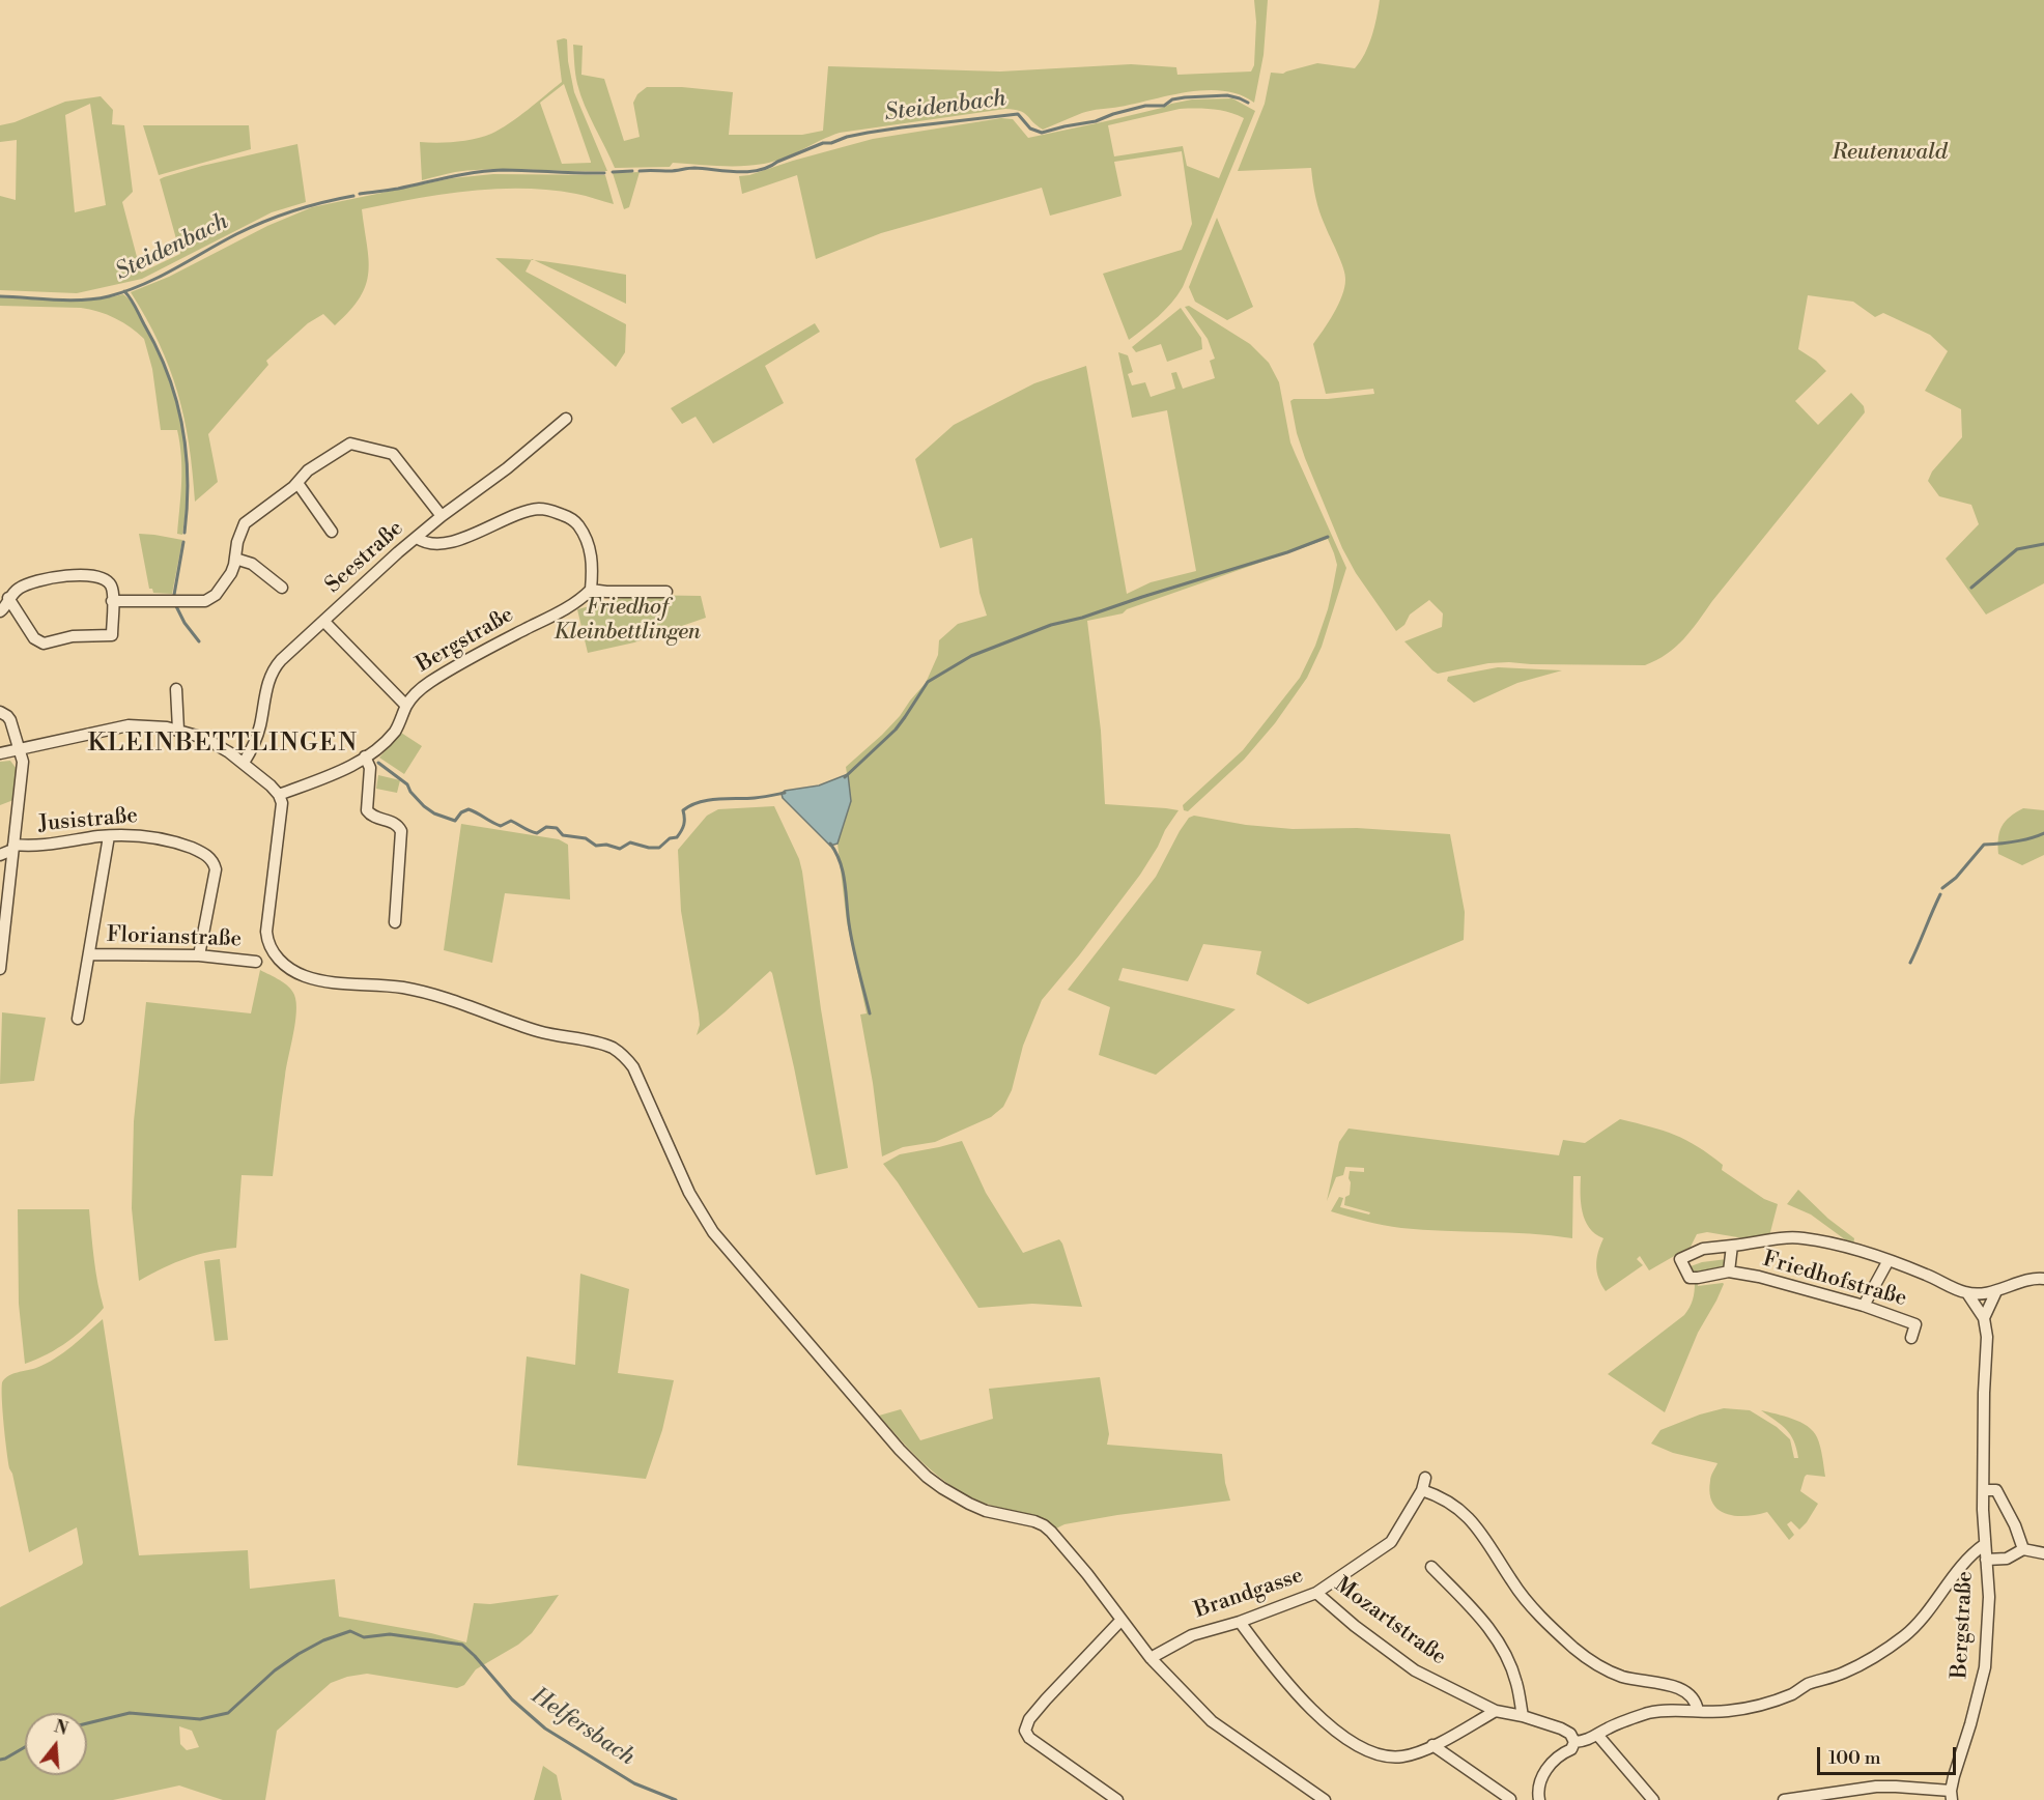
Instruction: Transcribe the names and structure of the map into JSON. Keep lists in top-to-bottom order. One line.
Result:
{"streets":{"street":["Seestraße","Bergstraße","Jusistraße","Florianstraße","Friedhofstraße","Brandgasse","Mozartstraße"]},"crossings":[["Bergstraße","Friedhofstraße"],["Jusistraße","Florianstraße"],["Brandgasse","Mozartstraße"]],"districts":["KLEINBETTLINGEN"],"water":["Steidenbach","Helfersbach"],"parks":["Reutenwald","Friedhof Kleinbettlingen"],"scale_bar":"100 m","north":"top"}
